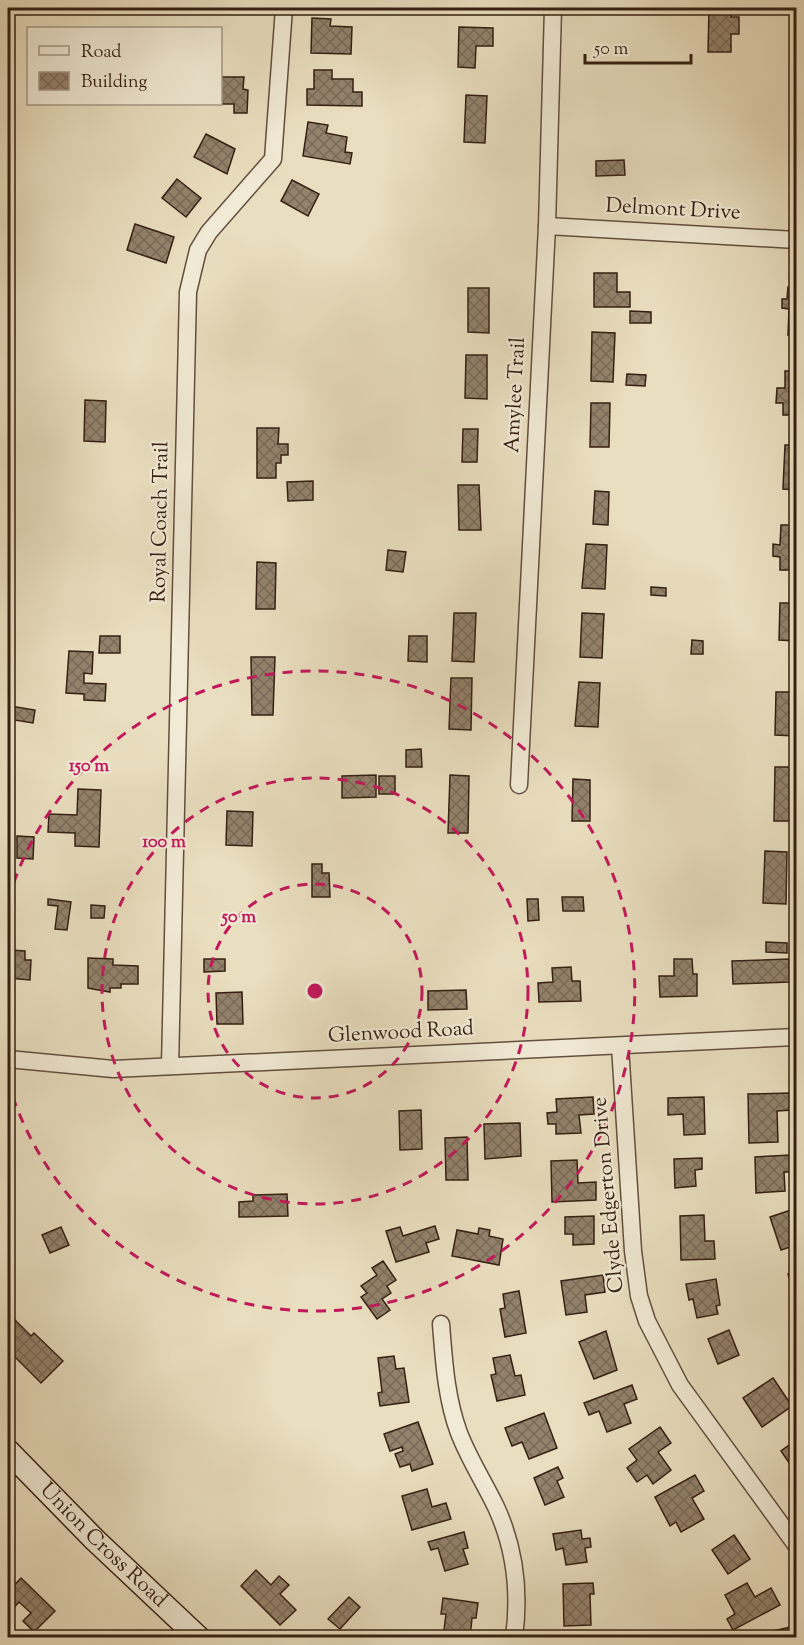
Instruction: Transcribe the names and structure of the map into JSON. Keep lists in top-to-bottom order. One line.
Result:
{"streets":{"main road":["Union Cross Road"],"street":["Delmont Drive","Amylee Trail","Royal Coach Trail","Glenwood Road","Clyde Edgerton Drive"]},"crossings":[["Delmont Drive","Amylee Trail"],["Royal Coach Trail","Glenwood Road"],["Glenwood Road","Clyde Edgerton Drive"]],"legend":["Road","Building"],"scale_bar":"50 m","rings":["150 m","100 m","50 m"]}
